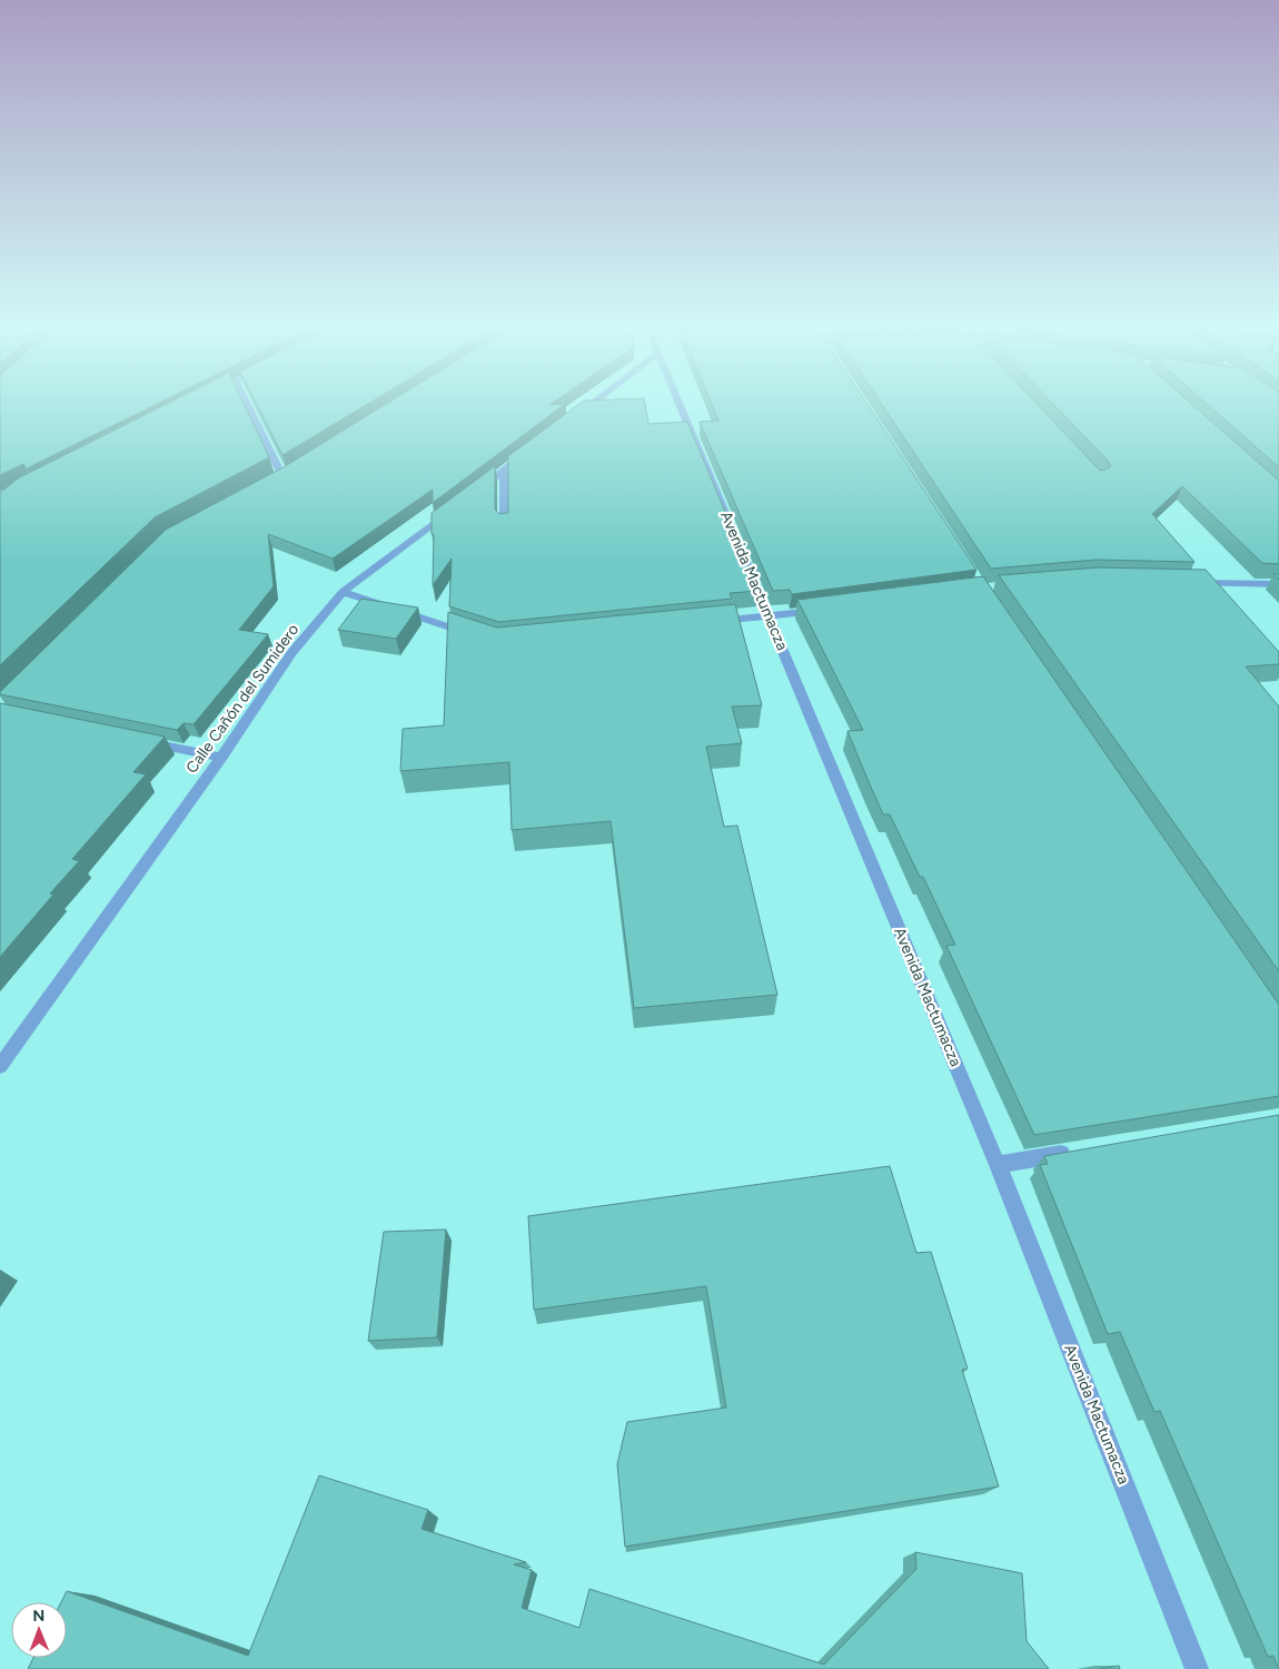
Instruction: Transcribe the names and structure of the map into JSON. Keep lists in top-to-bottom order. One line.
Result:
{"streets":{"street":["Avenida Mactumacza","Calle Cañón del Sumidero"]},"north":"top"}
